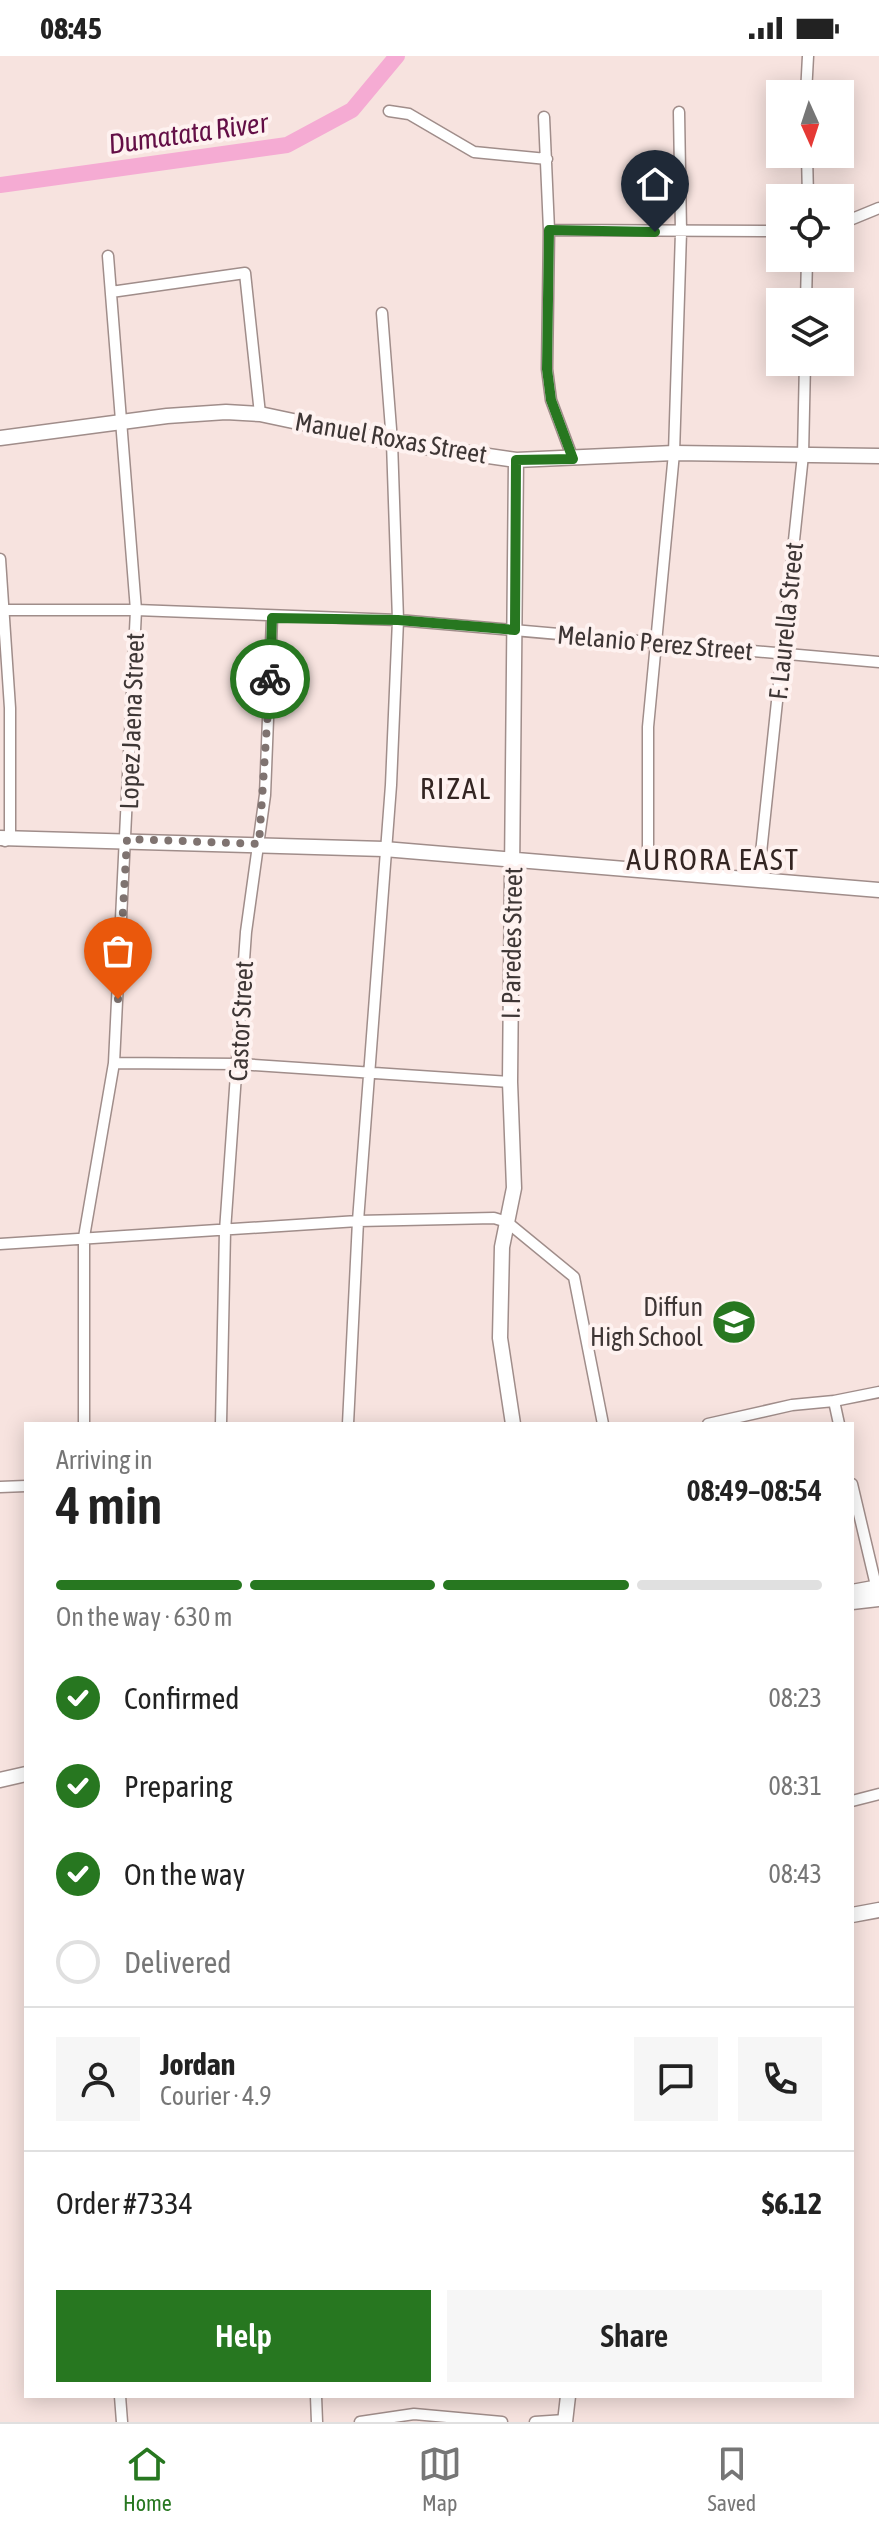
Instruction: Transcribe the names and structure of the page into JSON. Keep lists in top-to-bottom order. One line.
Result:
{"streets":{"street":["Manuel Roxas Street","F. Laurella Street","Melanio Perez Street","Lopez Jaena Street","I. Paredes Street","Castor Street"]},"crossings":[["Manuel Roxas Street","F. Laurella Street"],["Manuel Roxas Street","Lopez Jaena Street"],["Manuel Roxas Street","I. Paredes Street"],["F. Laurella Street","Melanio Perez Street"],["Melanio Perez Street","Lopez Jaena Street"],["Melanio Perez Street","I. Paredes Street"],["Melanio Perez Street","Castor Street"]],"districts":["RIZAL","AURORA EAST"],"water":["Dumatata River"],"places":{"school or university":["Diffun High School"]},"north":"bottom","page":{"status":"08:45","heading":["4 min","Arriving in","08:49–08:54"],"panel":["Jordan","Courier · 4.9","Order #7334","$6.12"],"bar":"On the way · 630 m","list":[["Confirmed","08:23"],["Preparing","08:31"],["On the way","08:43"],"Delivered"],"buttons":["Help","Share"],"tabs":["Home","Map","Saved"]}}
